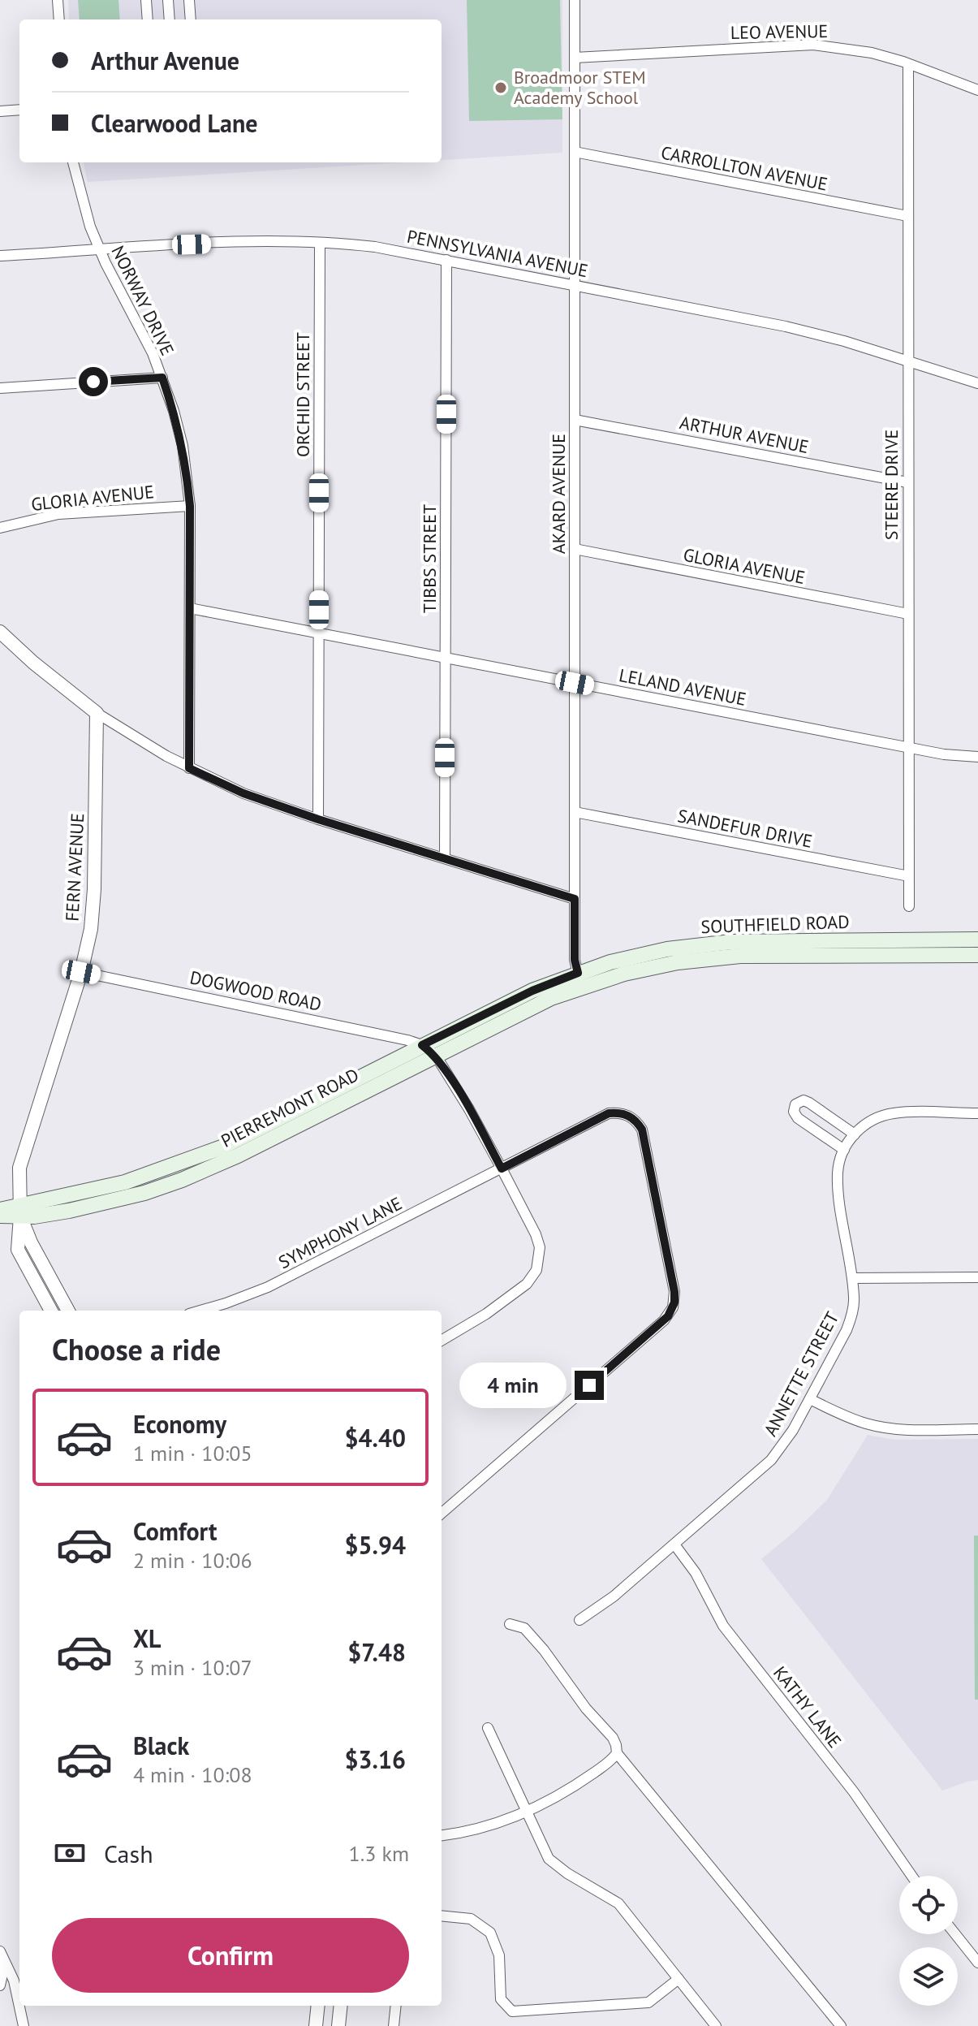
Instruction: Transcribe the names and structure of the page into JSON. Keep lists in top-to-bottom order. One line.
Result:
{"streets":{"main road":["SOUTHFIELD ROAD","PIERREMONT ROAD"],"street":["LEO AVENUE","CARROLLTON AVENUE","PENNSYLVANIA AVENUE","NORWAY DRIVE","ORCHID STREET","ARTHUR AVENUE","STEERE DRIVE","AKARD AVENUE","GLORIA AVENUE","TIBBS STREET","LELAND AVENUE","SANDEFUR DRIVE","FERN AVENUE","DOGWOOD ROAD","SYMPHONY LANE","ANNETTE STREET","KATHY LANE"]},"crossings":[["LEO AVENUE","STEERE DRIVE"],["LEO AVENUE","AKARD AVENUE"],["CARROLLTON AVENUE","STEERE DRIVE"],["CARROLLTON AVENUE","AKARD AVENUE"],["PENNSYLVANIA AVENUE","NORWAY DRIVE"],["PENNSYLVANIA AVENUE","ORCHID STREET"],["PENNSYLVANIA AVENUE","STEERE DRIVE"],["PENNSYLVANIA AVENUE","AKARD AVENUE"],["PENNSYLVANIA AVENUE","TIBBS STREET"],["NORWAY DRIVE","GLORIA AVENUE"],["NORWAY DRIVE","LELAND AVENUE"],["ORCHID STREET","LELAND AVENUE"],["ARTHUR AVENUE","STEERE DRIVE"],["ARTHUR AVENUE","AKARD AVENUE"],["STEERE DRIVE","GLORIA AVENUE"],["STEERE DRIVE","LELAND AVENUE"],["STEERE DRIVE","SANDEFUR DRIVE"],["AKARD AVENUE","GLORIA AVENUE"],["AKARD AVENUE","LELAND AVENUE"],["AKARD AVENUE","SANDEFUR DRIVE"],["AKARD AVENUE","SOUTHFIELD ROAD"],["AKARD AVENUE","PIERREMONT ROAD"],["TIBBS STREET","LELAND AVENUE"],["FERN AVENUE","DOGWOOD ROAD"],["FERN AVENUE","PIERREMONT ROAD"],["SOUTHFIELD ROAD","PIERREMONT ROAD"],["DOGWOOD ROAD","PIERREMONT ROAD"],["ANNETTE STREET","KATHY LANE"]],"places":["Broadmoor STEM Academy School"],"page":{"banner":["Arthur Avenue","Clearwood Lane"],"heading":"Choose a ride","bubble":"4 min","list":[{"name":"Economy","note":"1 min · 10:05","value":"$4.40"},{"name":"Comfort","note":"2 min · 10:06","value":"$5.94"},{"name":"XL","note":"3 min · 10:07","value":"$7.48"},{"name":"Black","note":"4 min · 10:08","value":"$3.16"}],"pay":["Cash","1.3 km"],"buttons":"Confirm"}}
